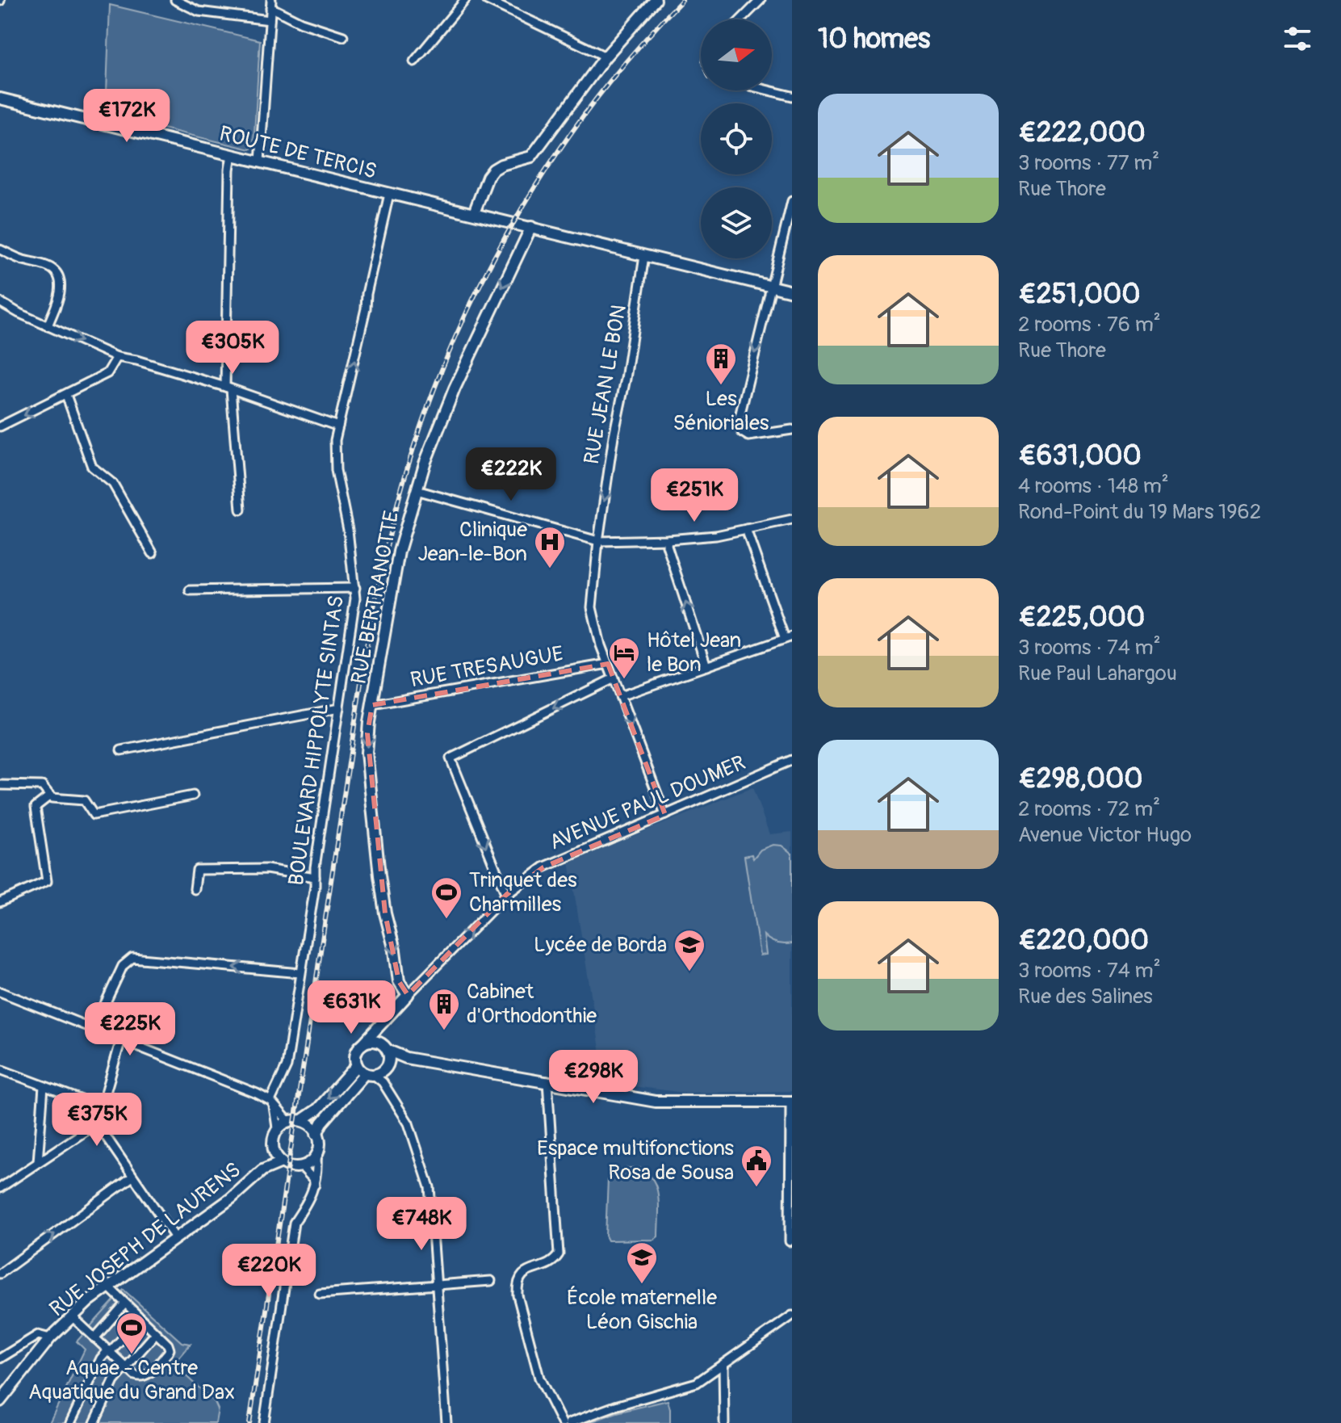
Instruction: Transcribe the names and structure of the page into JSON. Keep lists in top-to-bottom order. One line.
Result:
{"streets":{"main road":["ROUTE DE TERCIS","RUE BERTRANOTTE","AVENUE PAUL DOUMER","RUE JOSEPH DE LAURENS"],"street":["RUE JEAN LE BON","RUE TRESAUGUE","BOULEVARD HIPPOLYTE SINTAS"]},"crossings":[["ROUTE DE TERCIS","RUE JEAN LE BON"],["ROUTE DE TERCIS","RUE BERTRANOTTE"],["ROUTE DE TERCIS","BOULEVARD HIPPOLYTE SINTAS"],["RUE JEAN LE BON","RUE TRESAUGUE"],["RUE JEAN LE BON","AVENUE PAUL DOUMER"],["RUE BERTRANOTTE","RUE TRESAUGUE"],["RUE BERTRANOTTE","AVENUE PAUL DOUMER"]],"one_way":["RUE JEAN LE BON","RUE BERTRANOTTE"],"places":{"building":["Les Sénioriales","Cabinet d'Orthodonthie"],"hospital":["Clinique Jean-le-Bon"],"hotel":["Hôtel Jean le Bon"],"sports":["Trinquet des Charmilles","Aquae - Centre Aquatique du Grand Dax"],"school or university":["Lycée de Borda","École maternelle Léon Gischia"],"public building":["Espace multifonctions Rosa de Sousa"]},"north":"right","page":{"heading":"10 homes","list":[{"name":"€222,000","note":"3 rooms · 77 m² · Rue Thore"},{"name":"€251,000","note":"2 rooms · 76 m² · Rue Thore"},{"name":"€631,000","note":"4 rooms · 148 m² · Rond-Point du 19 Mars 1962"},{"name":"€225,000","note":"3 rooms · 74 m² · Rue Paul Lahargou"},{"name":"€298,000","note":"2 rooms · 72 m² · Avenue Victor Hugo"},{"name":"€220,000","note":"3 rooms · 74 m² · Rue des Salines"}],"price":["€172K","€305K","€222K","€251K","€631K","€225K","€298K","€375K","€748K","€220K"]}}
